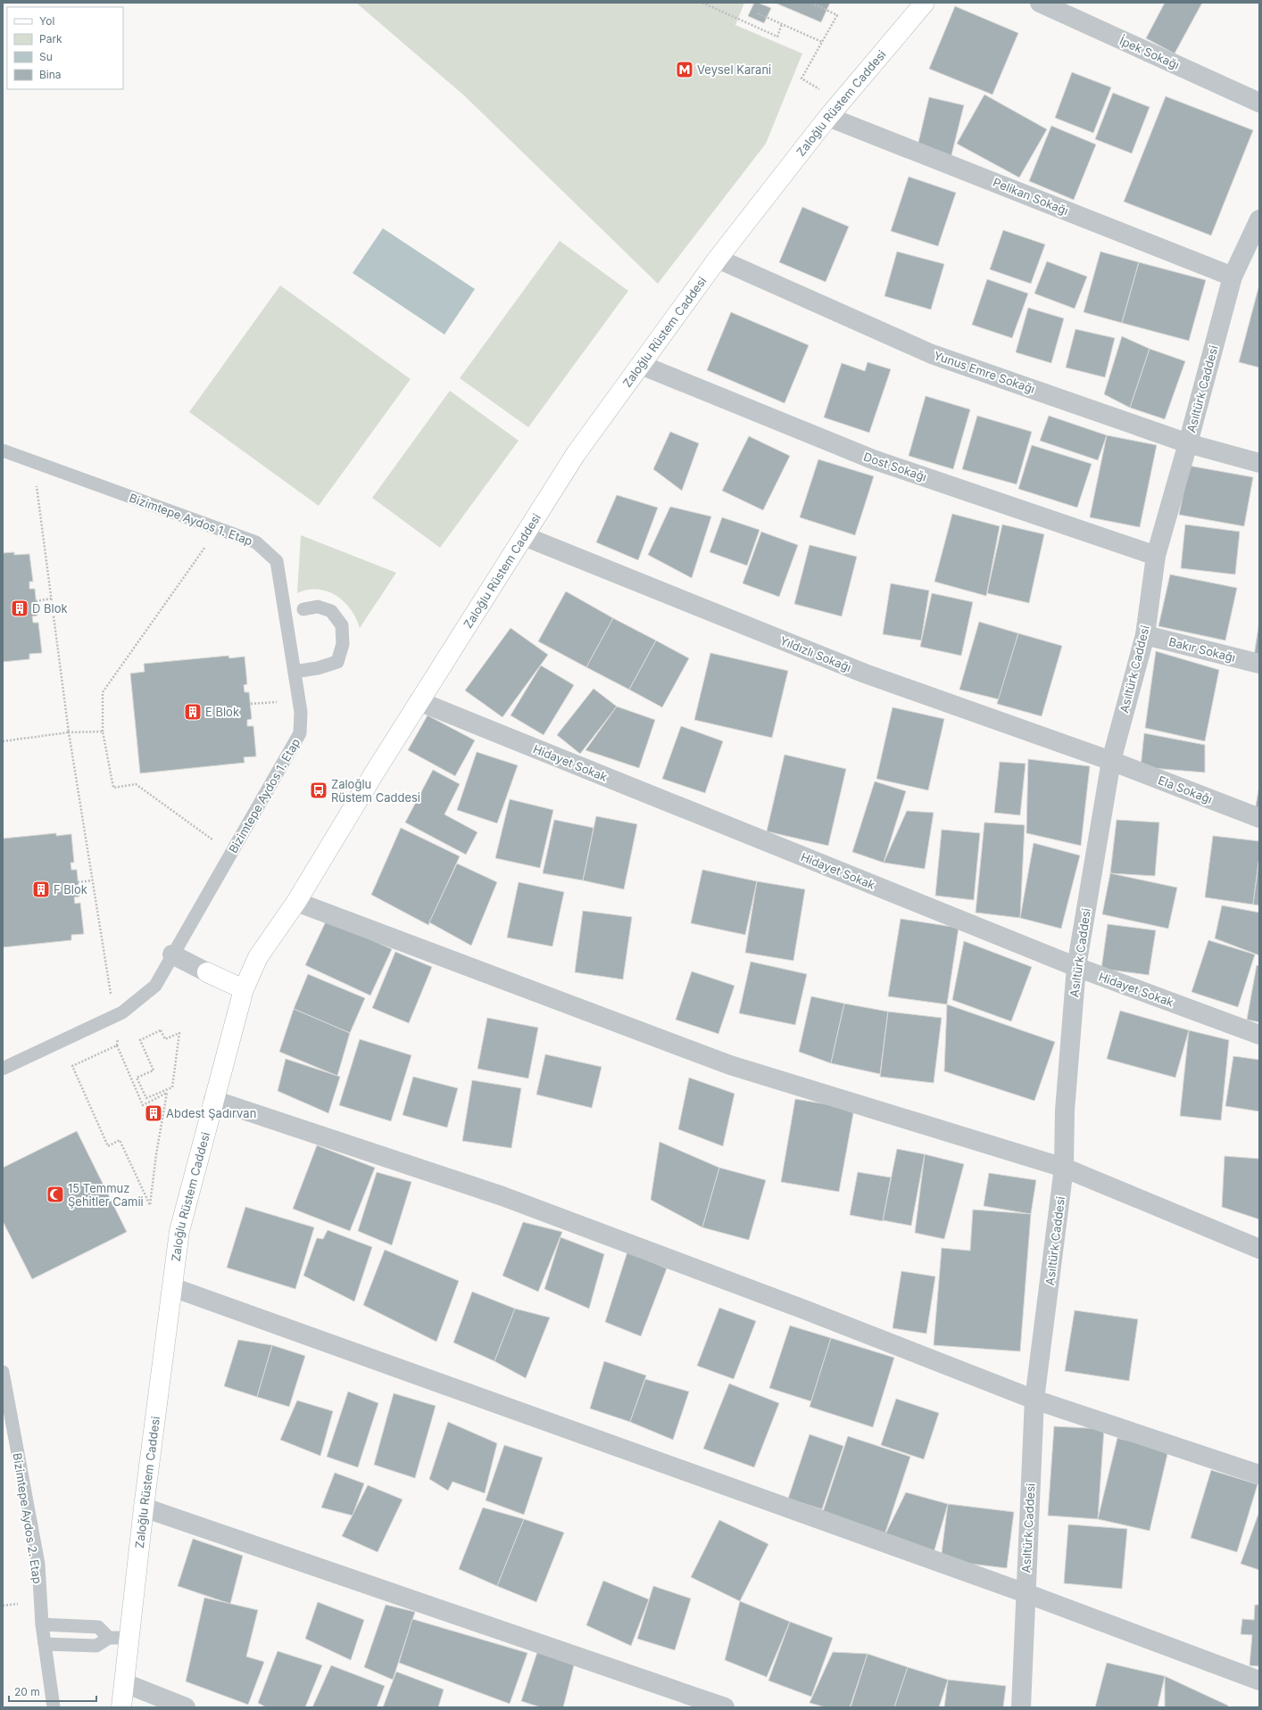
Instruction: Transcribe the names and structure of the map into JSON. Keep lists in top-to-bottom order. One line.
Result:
{"streets":{"street":["İpek Sokağı","Zaloğlu Rüstem Caddesi","Pelikan Sokağı","Yunus Emre Sokağı","Asıltürk Caddesi","Dost Sokağı","Bakır Sokağı","Yıldızlı Sokağı","Hidayet Sokak","Ela Sokağı"],"lane":["Bizimtepe Aydos 1. Etap","Bizimtepe Aydos 2. Etap"]},"crossings":[["Zaloğlu Rüstem Caddesi","Pelikan Sokağı"],["Zaloğlu Rüstem Caddesi","Yunus Emre Sokağı"],["Zaloğlu Rüstem Caddesi","Dost Sokağı"],["Zaloğlu Rüstem Caddesi","Yıldızlı Sokağı"],["Zaloğlu Rüstem Caddesi","Hidayet Sokak"],["Pelikan Sokağı","Asıltürk Caddesi"],["Yunus Emre Sokağı","Asıltürk Caddesi"],["Asıltürk Caddesi","Dost Sokağı"],["Asıltürk Caddesi","Bakır Sokağı"],["Asıltürk Caddesi","Yıldızlı Sokağı"],["Asıltürk Caddesi","Hidayet Sokak"],["Asıltürk Caddesi","Ela Sokağı"],["Yıldızlı Sokağı","Ela Sokağı"]],"places":{"metro station":["Veysel Karani"],"building":["D Blok","E Blok","F Blok","Abdest Şadırvan"],"bus stop":["Zaloğlu Rüstem Caddesi"],"mosque":["15 Temmuz Şehitler Camii"]},"legend":["Yol","Park","Su","Bina"],"scale_bar":"20 m"}
